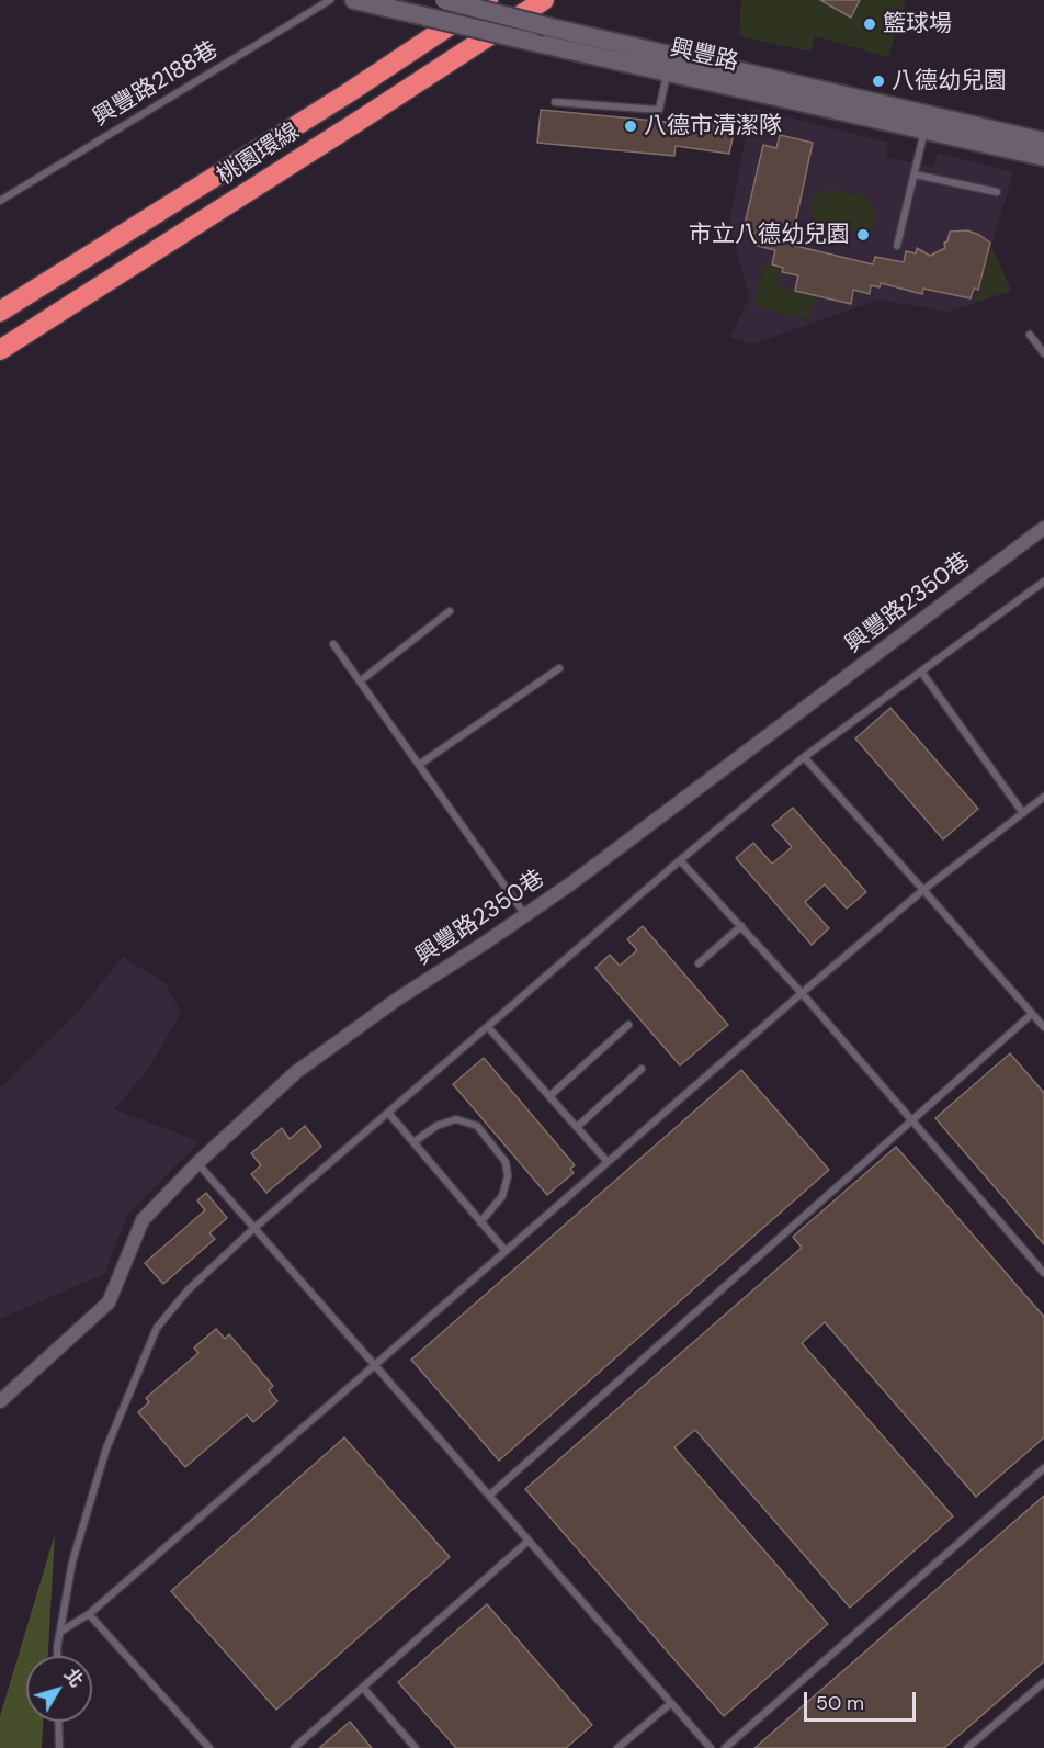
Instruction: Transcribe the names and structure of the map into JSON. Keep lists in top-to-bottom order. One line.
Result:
{"streets":{"highway":["桃園環線"],"main road":["興豐路"],"street":["興豐路2350巷"],"lane":["興豐路2188巷"]},"places":["籃球場","八德幼兒園","八德市清潔隊","市立八德幼兒園"],"scale_bar":"50 m","north":"top right"}
